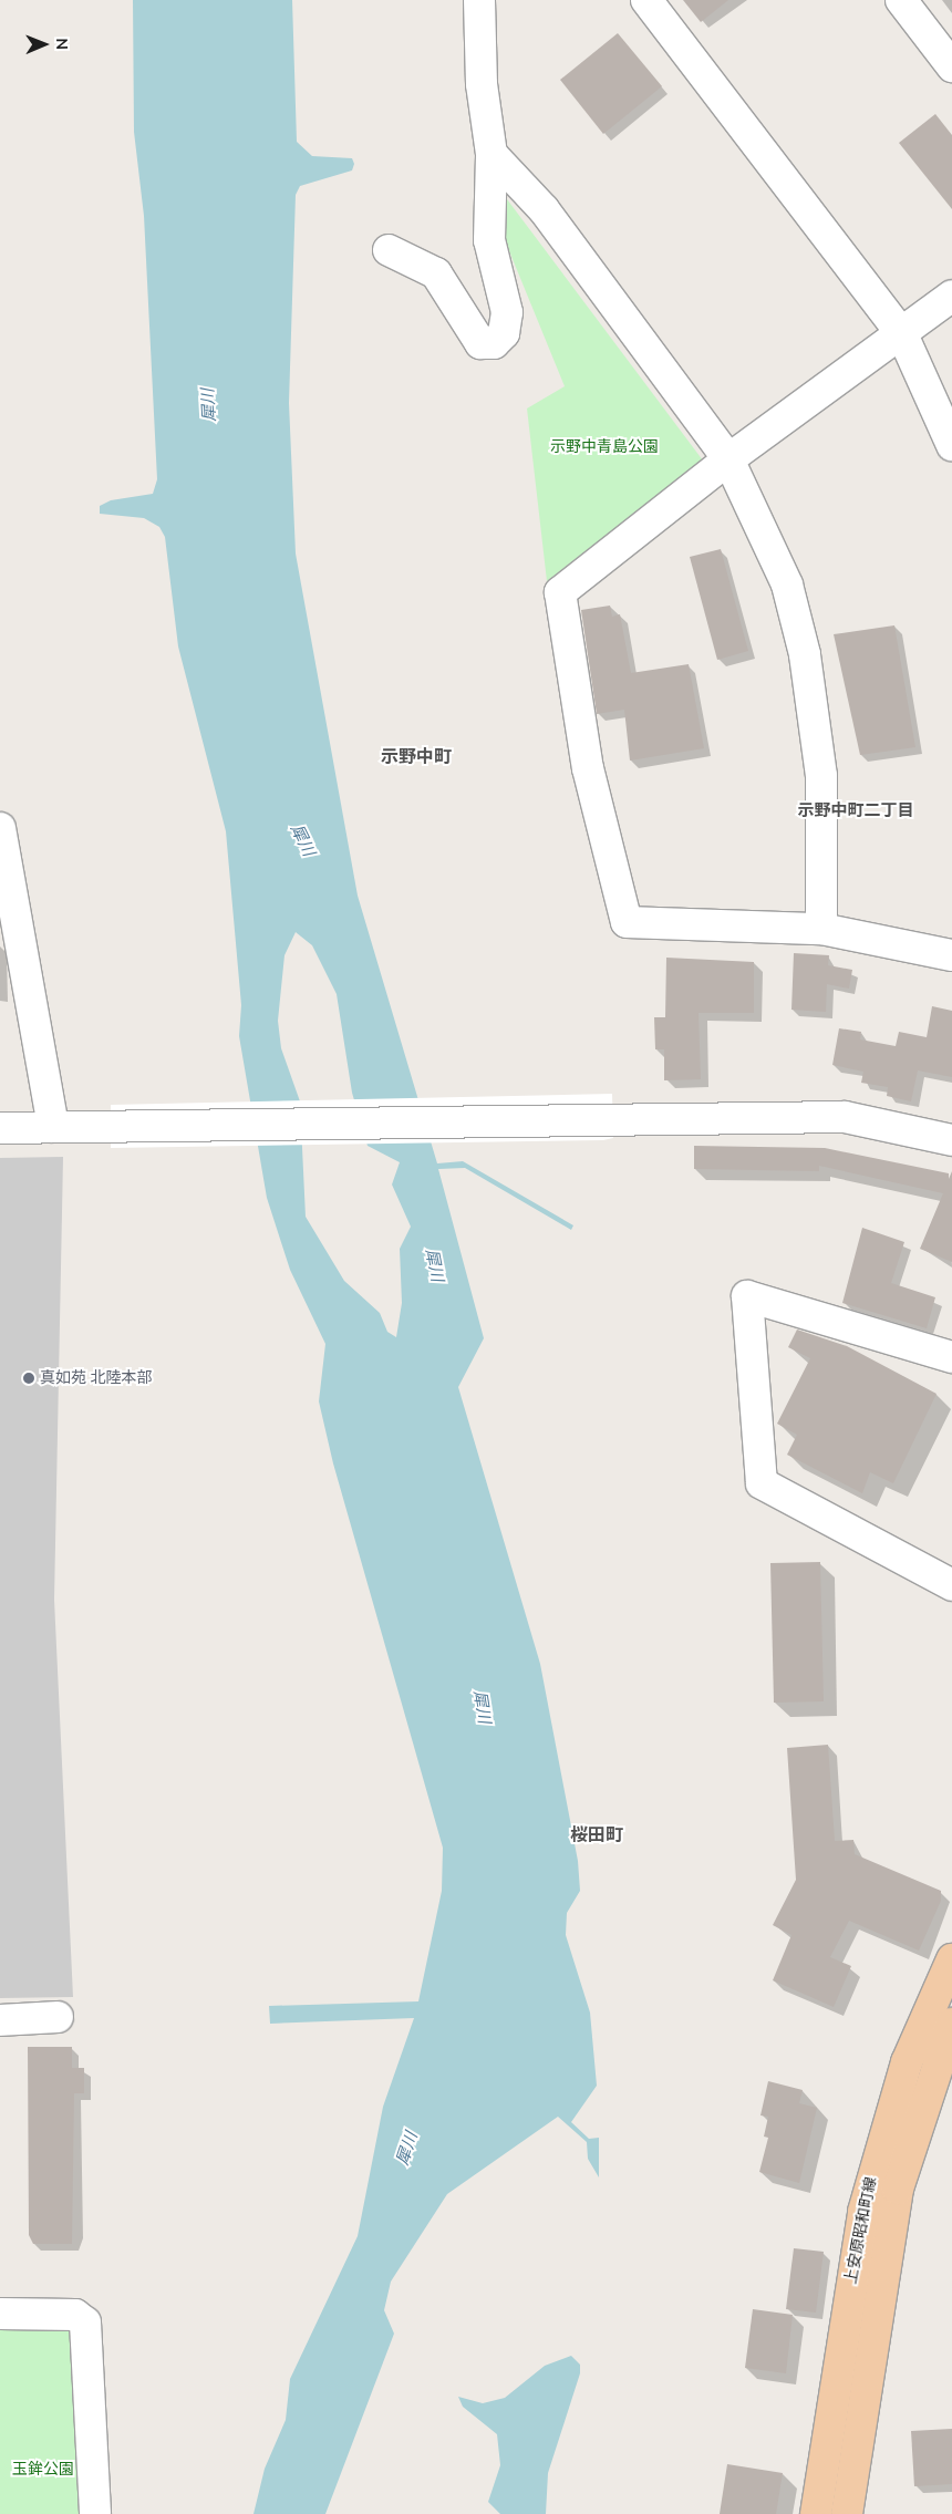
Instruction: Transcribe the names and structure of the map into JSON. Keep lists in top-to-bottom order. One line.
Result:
{"streets":{"main road":["上安原昭和町線"]},"districts":["示野中町","示野中町二丁目","桜田町"],"water":["犀川"],"parks":["示野中青島公園","玉鉾公園"],"places":["真如苑 北陸本部"],"north":"right"}
